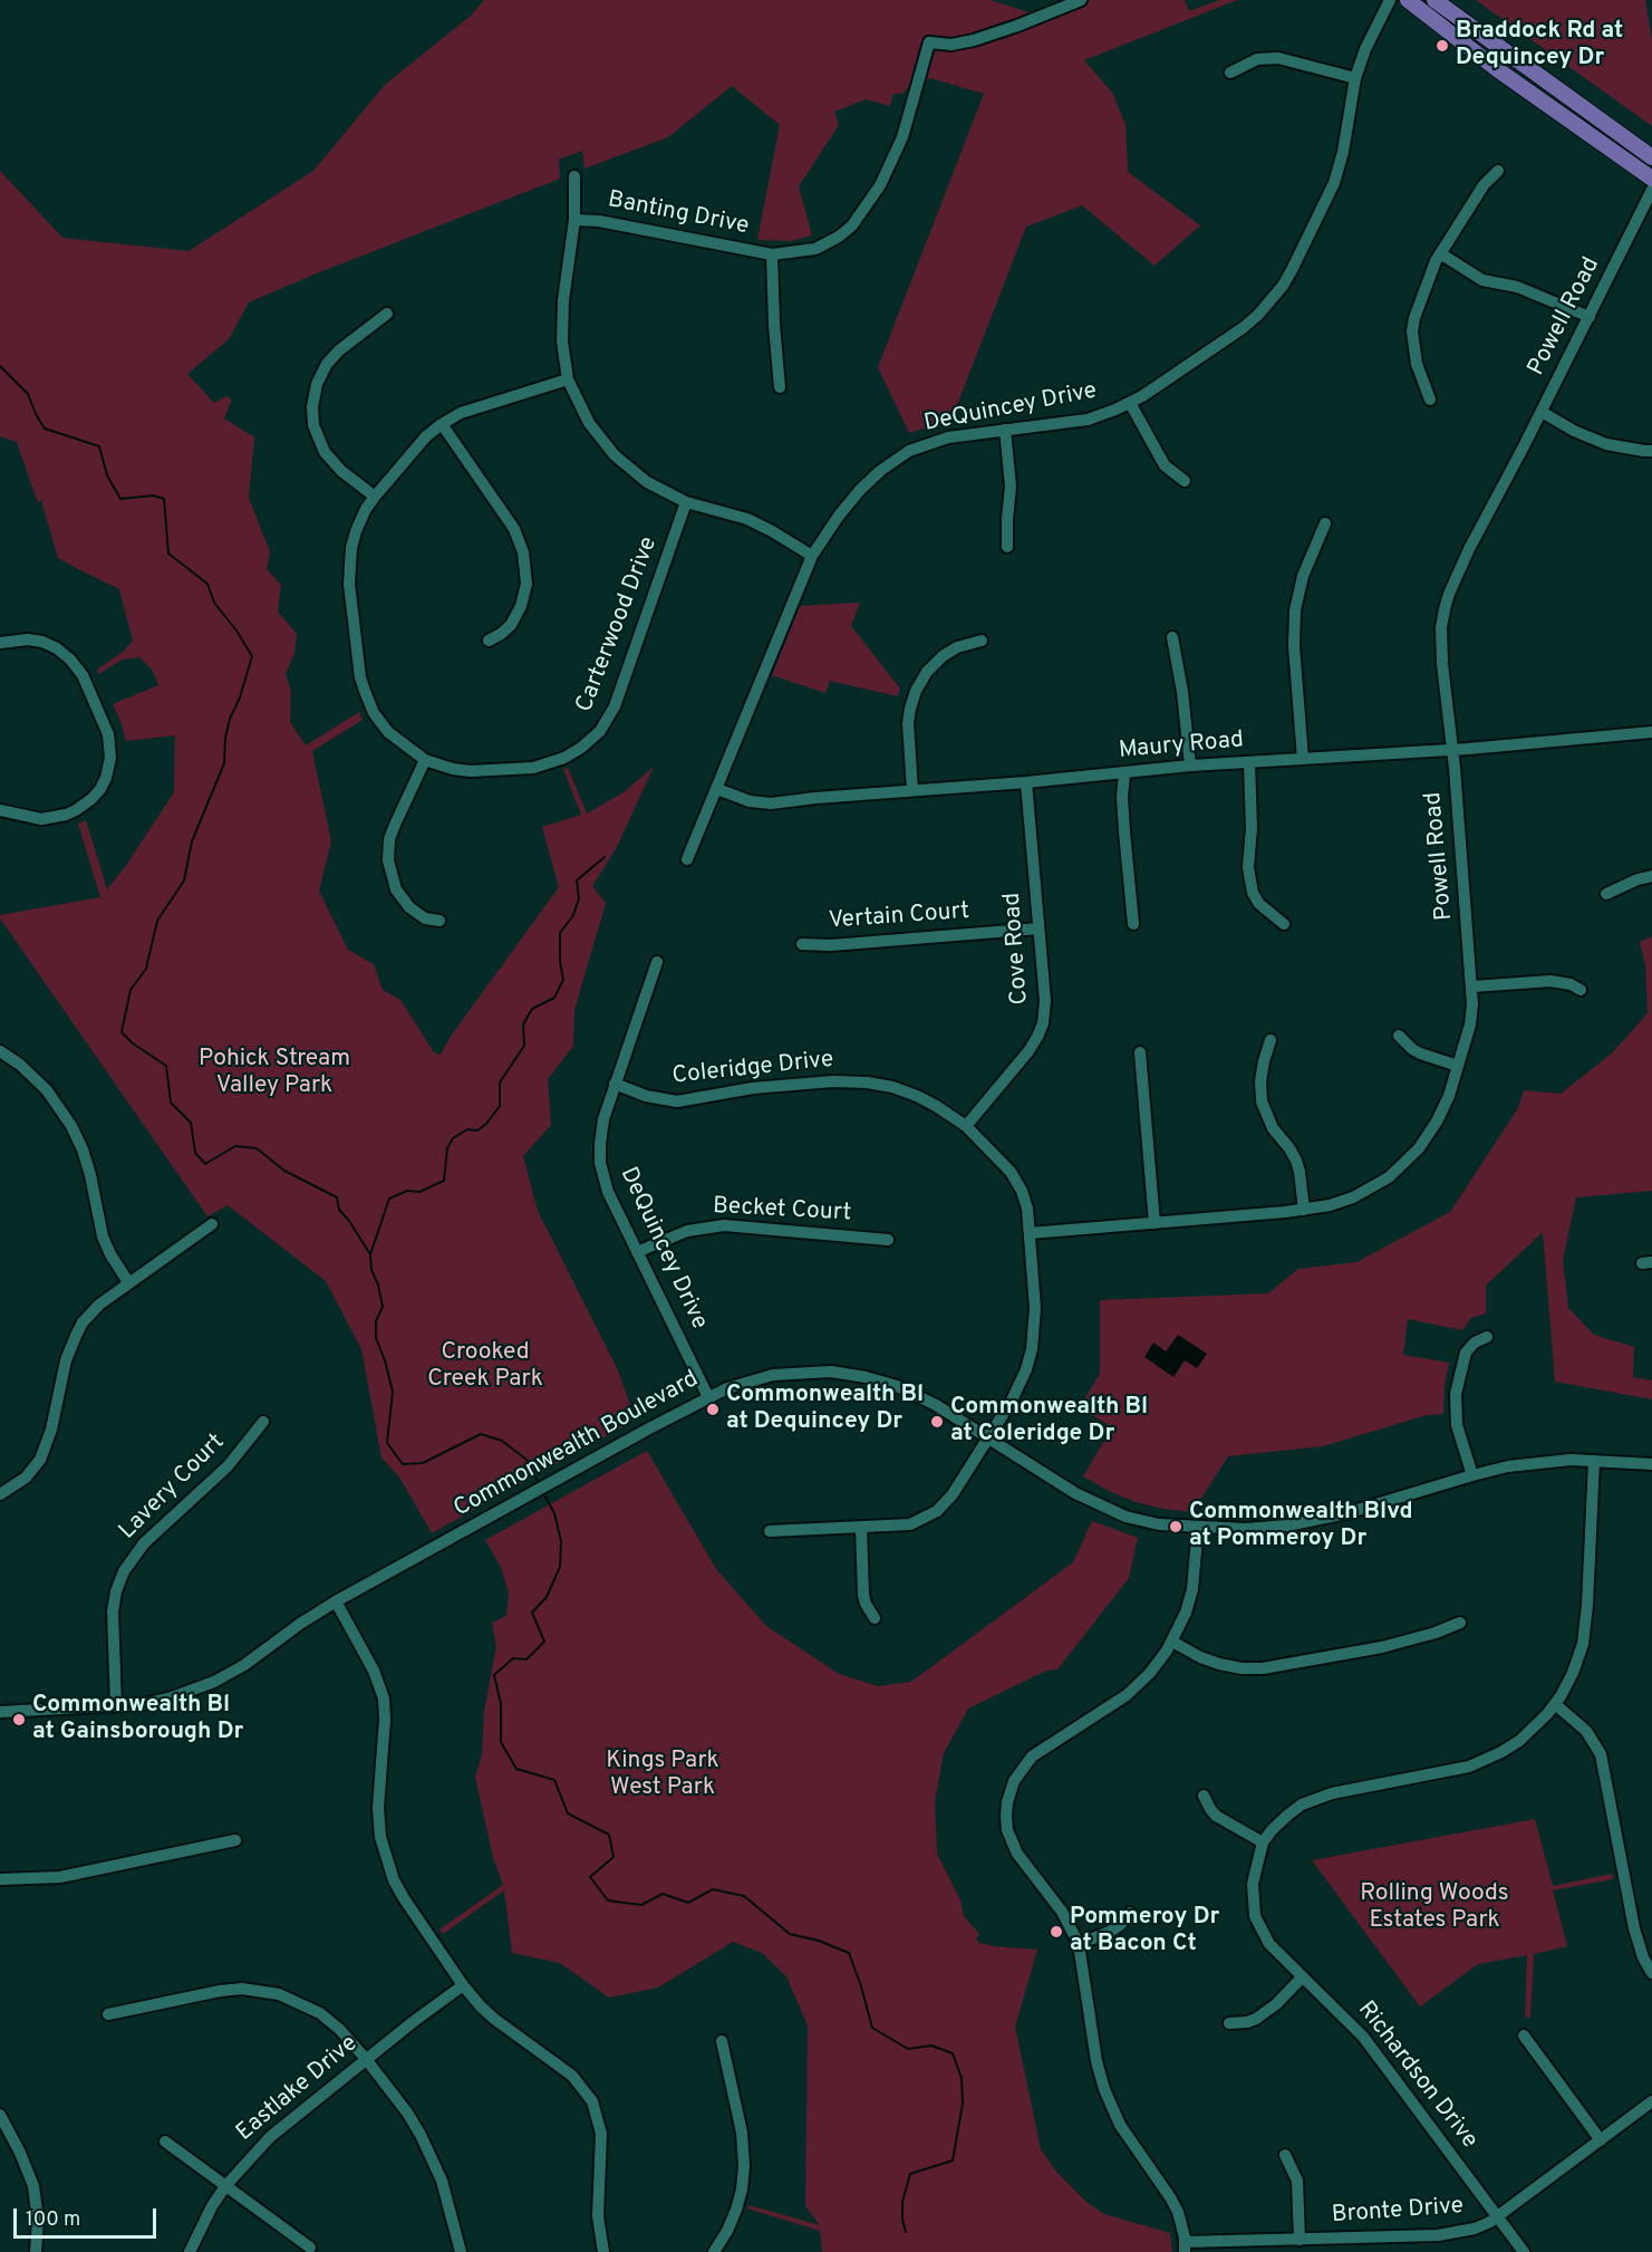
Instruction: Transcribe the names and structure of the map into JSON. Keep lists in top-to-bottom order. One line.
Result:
{"streets":{"street":["Banting Drive","Powell Road","DeQuincey Drive","Carterwood Drive","Maury Road","Vertain Court","Cove Road","Coleridge Drive","Becket Court","Commonwealth Boulevard","Lavery Court","Richardson Drive","Eastlake Drive","Bronte Drive"]},"crossings":[["Powell Road","Maury Road"],["Powell Road","Coleridge Drive"],["DeQuincey Drive","Maury Road"],["DeQuincey Drive","Coleridge Drive"],["DeQuincey Drive","Becket Court"],["DeQuincey Drive","Commonwealth Boulevard"],["Maury Road","Cove Road"],["Vertain Court","Cove Road"],["Cove Road","Coleridge Drive"],["Coleridge Drive","Commonwealth Boulevard"],["Commonwealth Boulevard","Lavery Court"],["Commonwealth Boulevard","Richardson Drive"],["Richardson Drive","Bronte Drive"]],"parks":["Pohick Stream Valley Park","Crooked Creek Park","Kings Park West Park","Rolling Woods Estates Park"],"places":["Braddock Rd at Dequincey Dr","Commonwealth Bl at Dequincey Dr","Commonwealth Bl at Coleridge Dr","Commonwealth Blvd at Pommeroy Dr","Commonwealth Bl at Gainsborough Dr","Pommeroy Dr at Bacon Ct"],"scale_bar":"100 m"}
